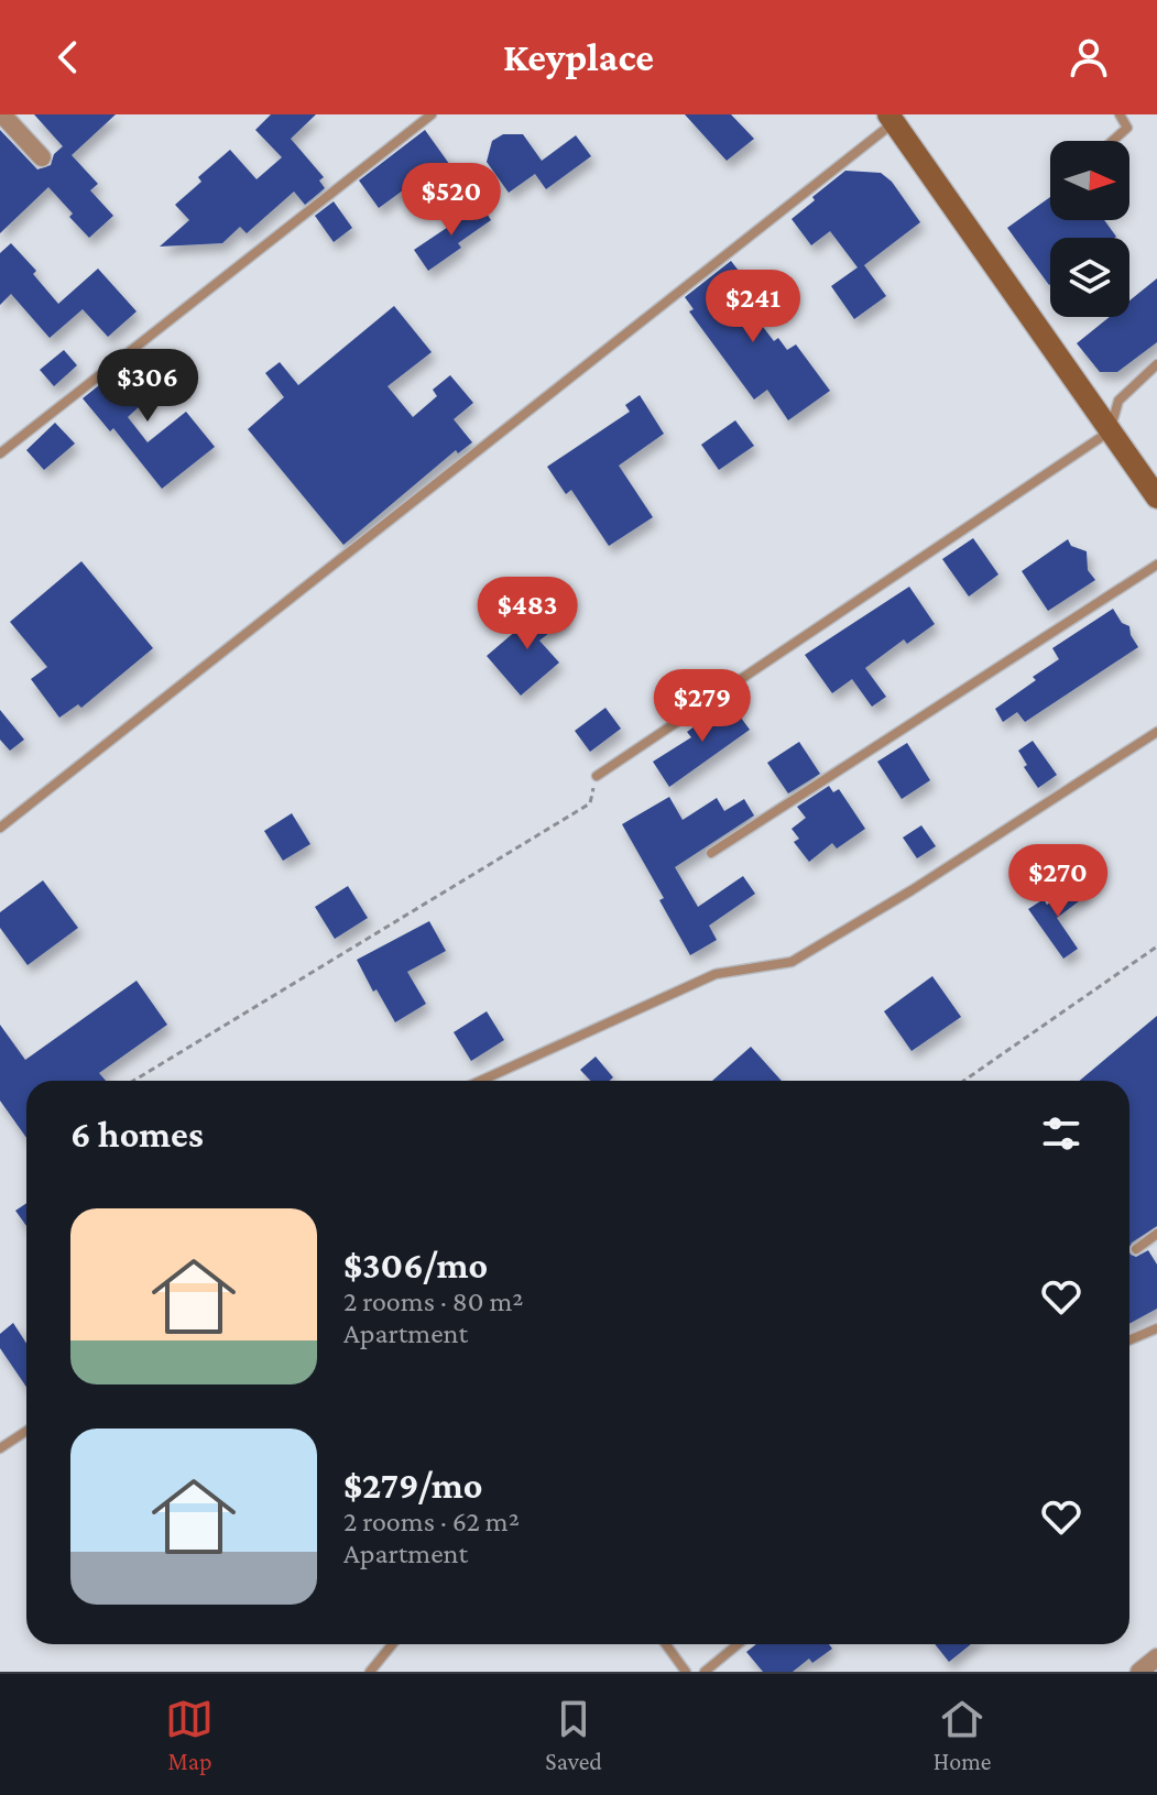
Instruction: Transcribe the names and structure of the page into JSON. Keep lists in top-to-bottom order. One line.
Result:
{"north":"right","page":{"header":"Keyplace","price":["$520","$241","$306","$483","$279","$270"],"heading":"6 homes","list":[{"name":"$306/mo","note":"2 rooms · 80 m² · Apartment"},{"name":"$279/mo","note":"2 rooms · 62 m² · Apartment"}],"tabs":["Map","Saved","Home"]}}
